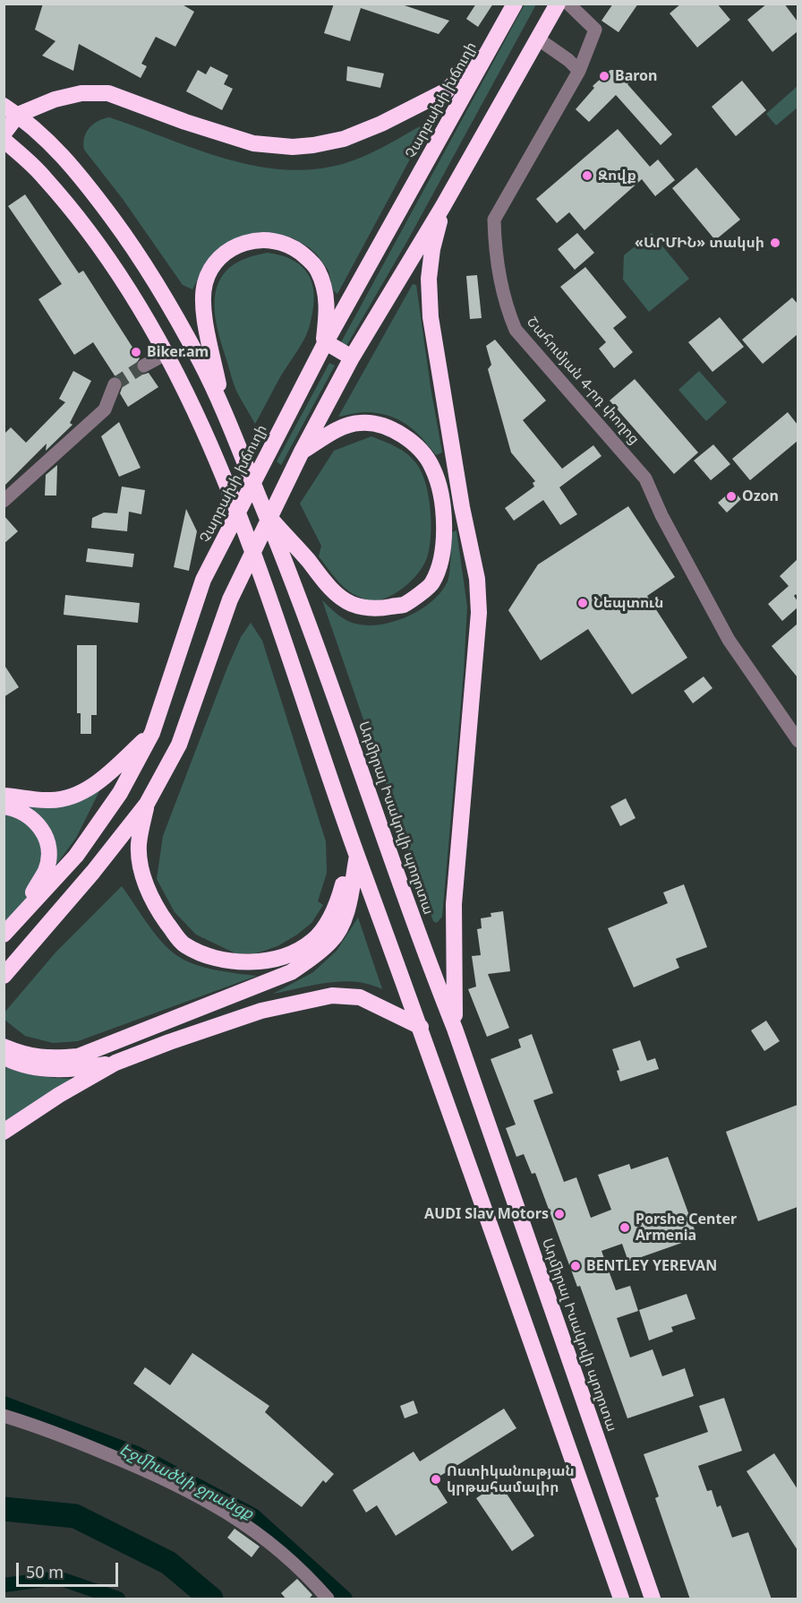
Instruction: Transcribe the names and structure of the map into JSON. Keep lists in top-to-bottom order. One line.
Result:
{"streets":{"highway":["Չարբախի խճուղի","Ադմիրալ Իսակովի պողոտա"],"street":["Շահումյան 4-րդ փողոց"]},"water":["Էջմիածնի ջրանցք"],"places":["Baron","Զովք","«ԱՐՄԻՆ» տակսի","Biker.am","Ozon","Նեպտուն","AUDI Slav Motors","Porshe Center Armenia","BENTLEY YEREVAN","Ոստիկանության կրթահամալիր"],"scale_bar":"50 m"}
